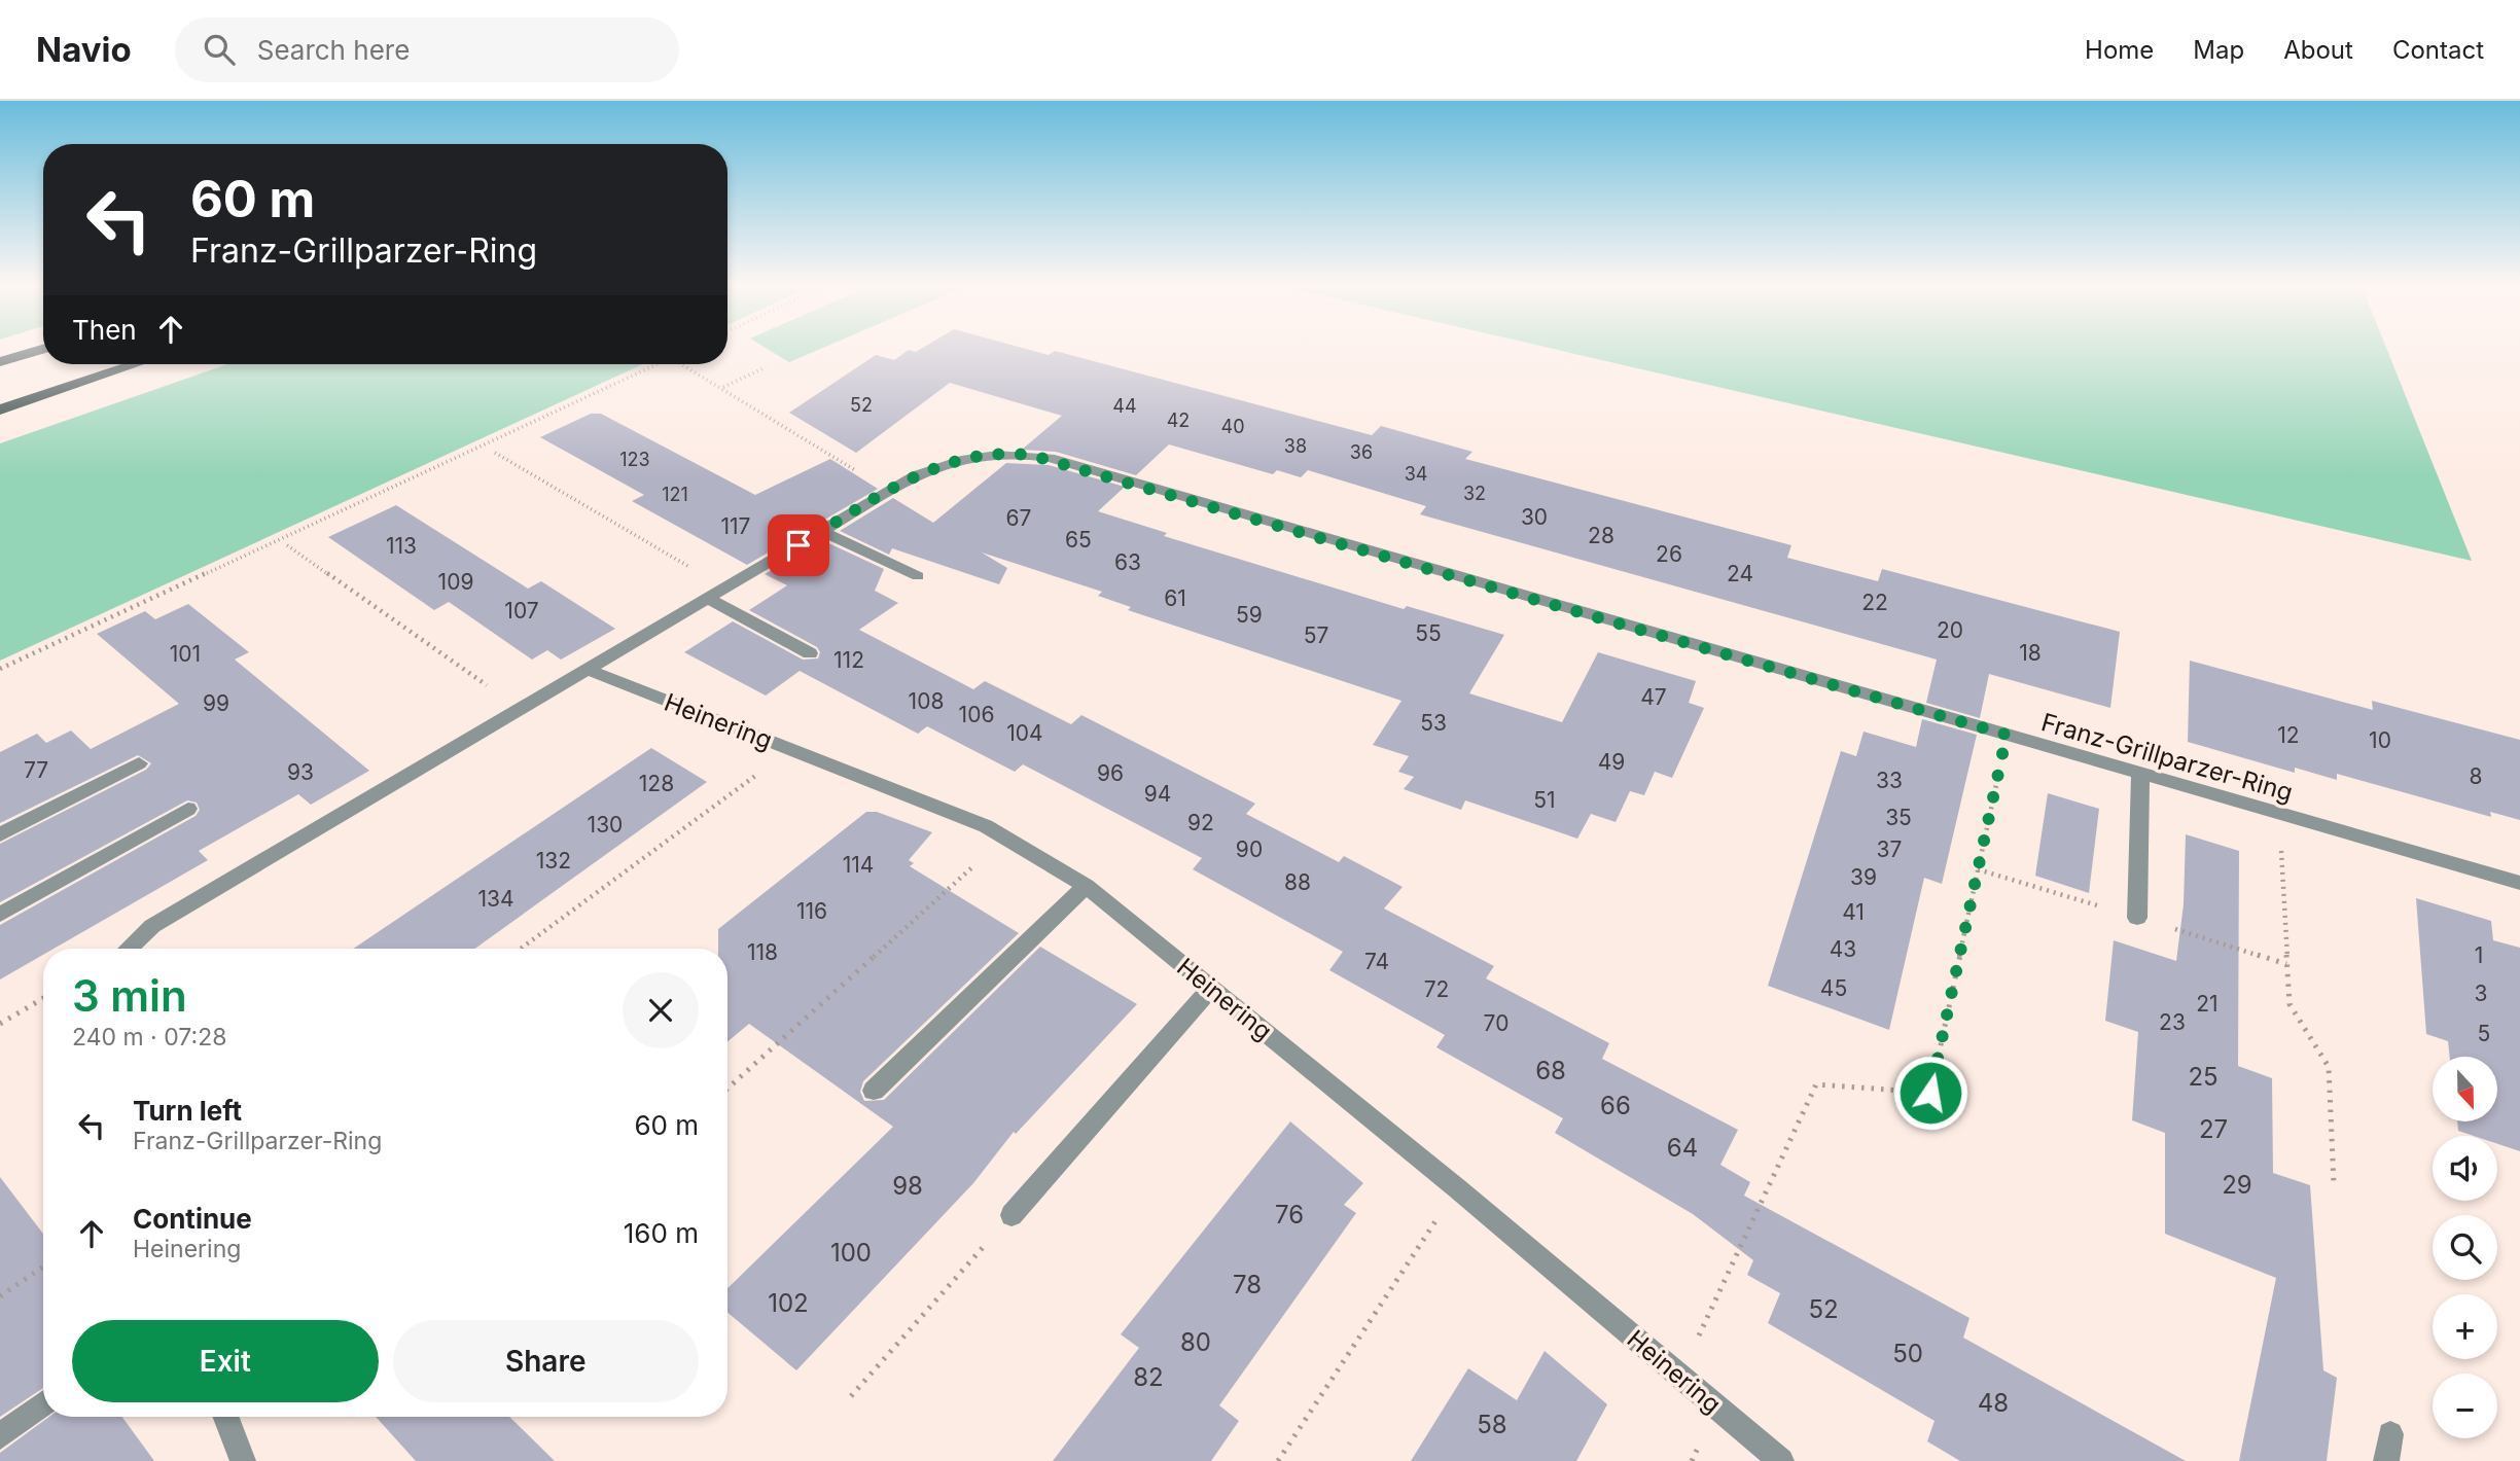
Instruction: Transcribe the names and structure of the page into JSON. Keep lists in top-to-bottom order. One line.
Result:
{"streets":{"street":["Heinering","Franz-Grillparzer-Ring"]},"house_numbers":["52","44","42","40","38","36","123","34","32","121","30","67","117","28","65","113","26","63","24","109","61","22","107","59","20","55","57","18","101","112","47","108","99","106","53","104","12","10","49","77","93","96","8","33","128","94","51","35","92","130","90","37","132","114","39","88","134","116","41","43","118","1","74","45","72","3","21","23","70","5","68","25","66","27","64","29","98","76","100","78","102","52","80","50","82","48","58"],"north":"bottom","page":{"header":"Navio","search":"Search here","nav":["Home","Map","About","Contact"],"turn":["60 m","Franz-Grillparzer-Ring"],"then":"Then","heading":["3 min","240 m · 07:28"],"map_buttons":["+","−"],"list":[{"name":"Turn left","note":"Franz-Grillparzer-Ring","value":"60 m"},{"name":"Continue","note":"Heinering","value":"160 m"}],"buttons":["Exit","Share"]}}
